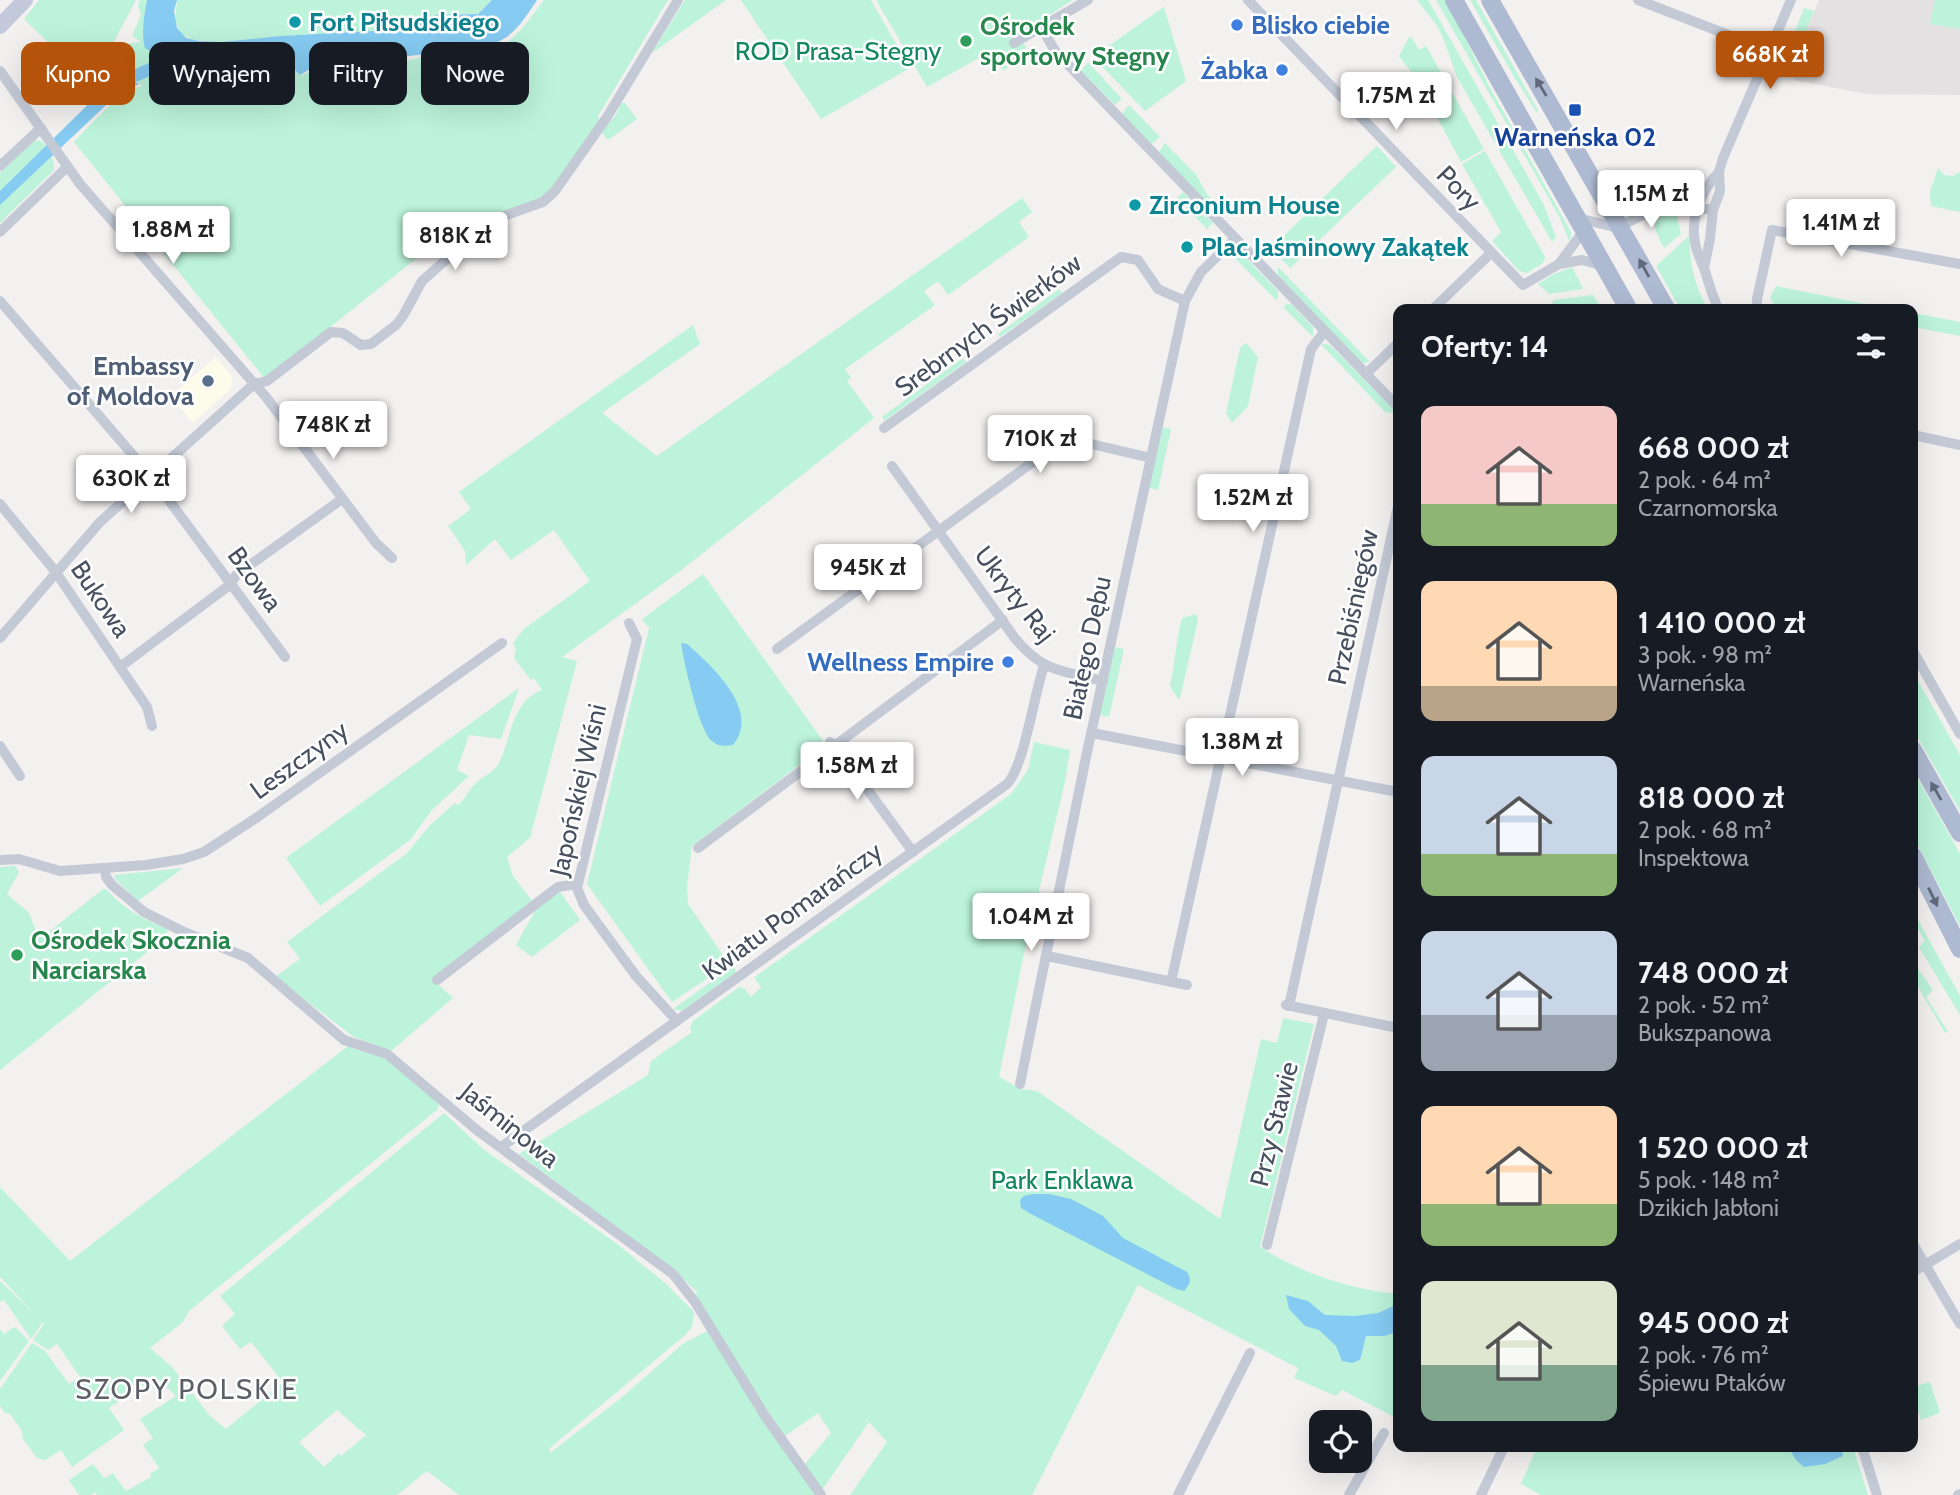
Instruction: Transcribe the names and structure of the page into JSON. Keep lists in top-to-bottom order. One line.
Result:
{"streets":{"street":["Pory","Srebrnych Świerków","Bzowa","Ukryty Raj","Bukowa","Przebiśniegów","Białego Dębu","Leszczyny","Japońskiej Wiśni","Kwiatu Pomarańczy","Przy Stawie","Jaśminowa"]},"crossings":[["Srebrnych Świerków","Białego Dębu"],["Ukryty Raj","Białego Dębu"],["Ukryty Raj","Kwiatu Pomarańczy"],["Przebiśniegów","Przy Stawie"],["Leszczyny","Jaśminowa"],["Japońskiej Wiśni","Kwiatu Pomarańczy"],["Kwiatu Pomarańczy","Jaśminowa"]],"districts":["SZOPY POLSKIE"],"parks":["ROD Prasa-Stegny","Park Enklawa"],"places":{"other":["Fort Piłsudskiego","Blisko ciebie","Ośrodek sportowy Stegny","Żabka","Zirconium House","Plac Jaśminowy Zakątek","Embassy of Moldova","Wellness Empire","Ośrodek Skocznia Narciarska"],"transit":["Warneńska 02"]},"page":{"price":["668K zł","1.75M zł","1.15M zł","1.41M zł","1.88M zł","818K zł","748K zł","710K zł","630K zł","1.52M zł","945K zł","1.38M zł","1.58M zł","1.04M zł"],"chip":["Kupno","Wynajem","Filtry","Nowe"],"heading":"Oferty: 14","list":[{"name":"668 000 zł","note":"2 pok. · 64 m² · Czarnomorska"},{"name":"1 410 000 zł","note":"3 pok. · 98 m² · Warneńska"},{"name":"818 000 zł","note":"2 pok. · 68 m² · Inspektowa"},{"name":"748 000 zł","note":"2 pok. · 52 m² · Bukszpanowa"},{"name":"1 520 000 zł","note":"5 pok. · 148 m² · Dzikich Jabłoni"},{"name":"945 000 zł","note":"2 pok. · 76 m² · Śpiewu Ptaków"}]}}
